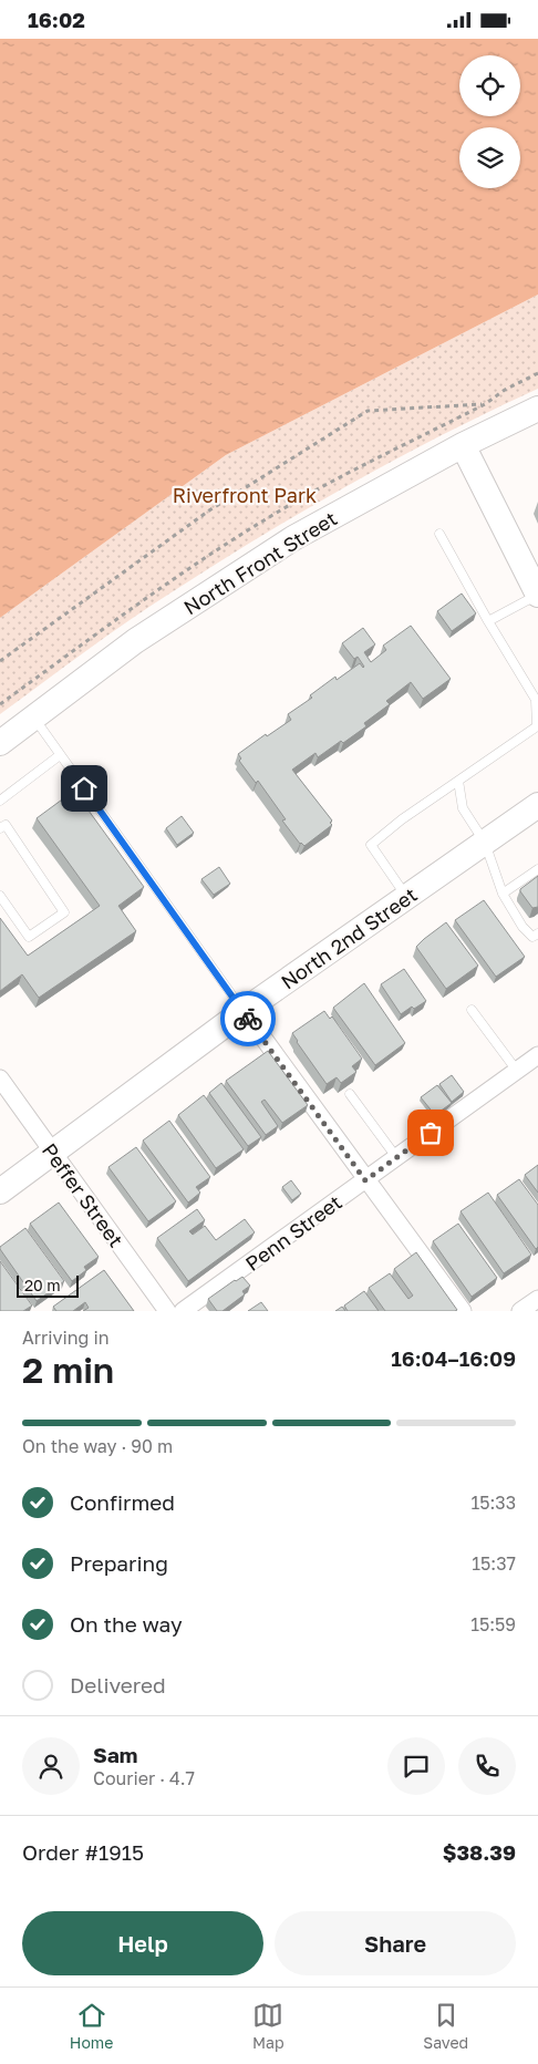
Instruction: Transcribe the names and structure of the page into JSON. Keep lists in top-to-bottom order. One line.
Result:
{"streets":{"main road":["North Front Street","North 2nd Street"],"street":["Peffer Street","Penn Street"]},"crossings":[["North 2nd Street","Peffer Street"]],"parks":["Riverfront Park"],"scale_bar":"20 m","page":{"status":"16:02","scale":"20 m","heading":["2 min","Arriving in","16:04–16:09"],"panel":["Sam","Courier · 4.7","Order #1915","$38.39"],"bar":"On the way · 90 m","list":[["Confirmed","15:33"],["Preparing","15:37"],["On the way","15:59"],"Delivered"],"buttons":["Help","Share"],"tabs":["Home","Map","Saved"]}}
